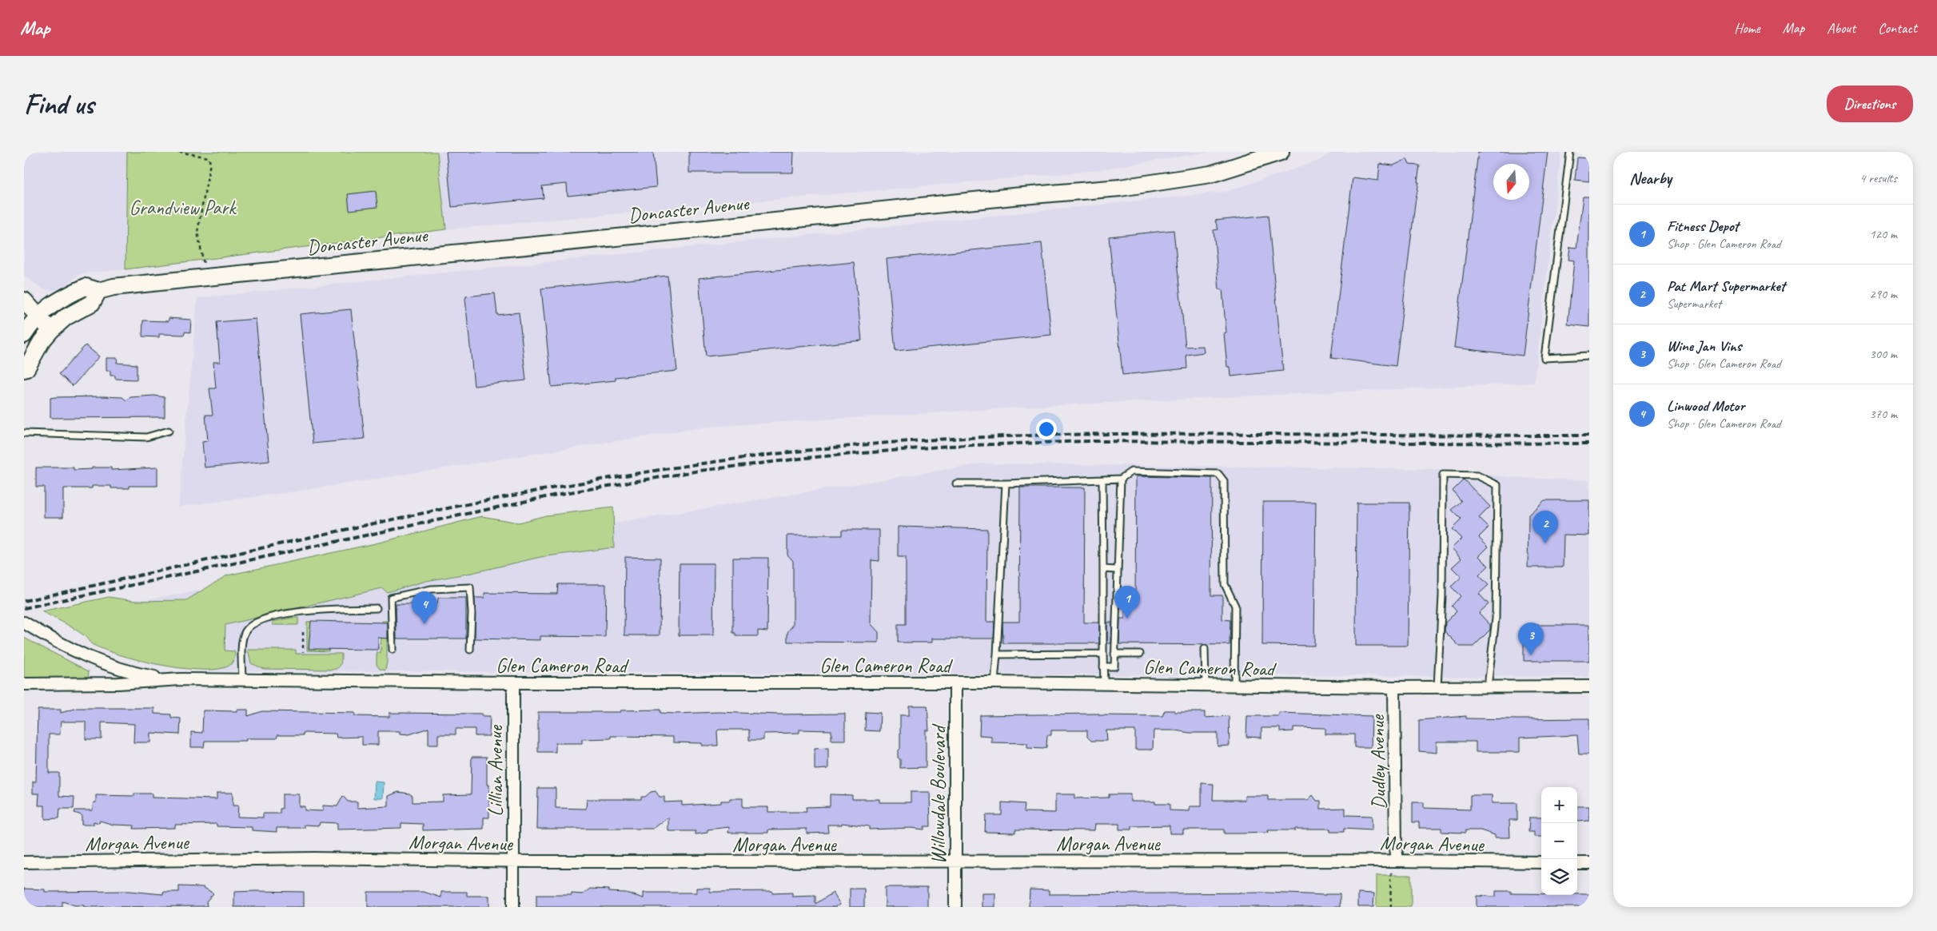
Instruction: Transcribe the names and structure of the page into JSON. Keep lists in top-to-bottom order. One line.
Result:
{"streets":{"street":["Doncaster Avenue","Glen Cameron Road","Dudley Avenue","Lillian Avenue","Willowdale Boulevard","Morgan Avenue"]},"crossings":[["Glen Cameron Road","Dudley Avenue"],["Glen Cameron Road","Lillian Avenue"],["Glen Cameron Road","Willowdale Boulevard"],["Dudley Avenue","Morgan Avenue"],["Lillian Avenue","Morgan Avenue"],["Willowdale Boulevard","Morgan Avenue"]],"parks":["Grandview Park"],"north":"bottom","page":{"header":"Map","nav":["Home","Map","About","Contact"],"buttons":"Directions","title":"Find us","heading":["Nearby","4 results"],"list":[{"mark":"1","name":"Fitness Depot","note":"Shop · Glen Cameron Road","value":"120 m"},{"mark":"2","name":"Pat Mart Supermarket","note":"Supermarket","value":"290 m"},{"mark":"3","name":"Wine Jan Vins","note":"Shop · Glen Cameron Road","value":"300 m"},{"mark":"4","name":"Linwood Motor","note":"Shop · Glen Cameron Road","value":"370 m"}],"pins":["2","1","4","3"],"map_buttons":["+","−"]}}
